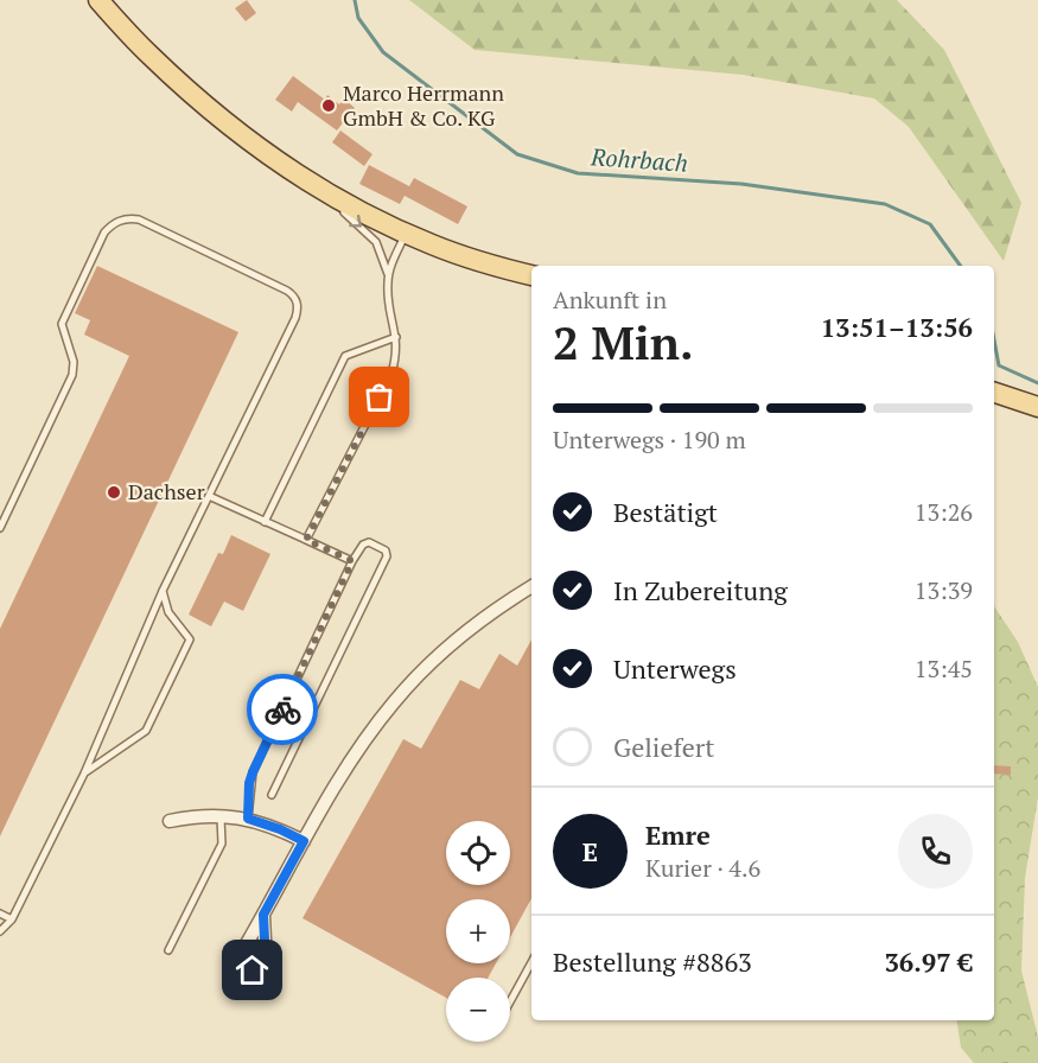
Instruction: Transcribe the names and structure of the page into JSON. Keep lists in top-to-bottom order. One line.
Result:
{"water":["Rohrbach"],"places":["Marco Herrmann GmbH & Co. KG","Dachser"],"page":{"heading":["2 Min.","Ankunft in","13:51–13:56"],"panel":["Emre","Kurier · 4.6","Bestellung #8863","36.97 €"],"bar":"Unterwegs · 190 m","list":[["Bestätigt","13:26"],["In Zubereitung","13:39"],["Unterwegs","13:45"],"Geliefert"],"round":"E","map_buttons":["+","−"]}}
